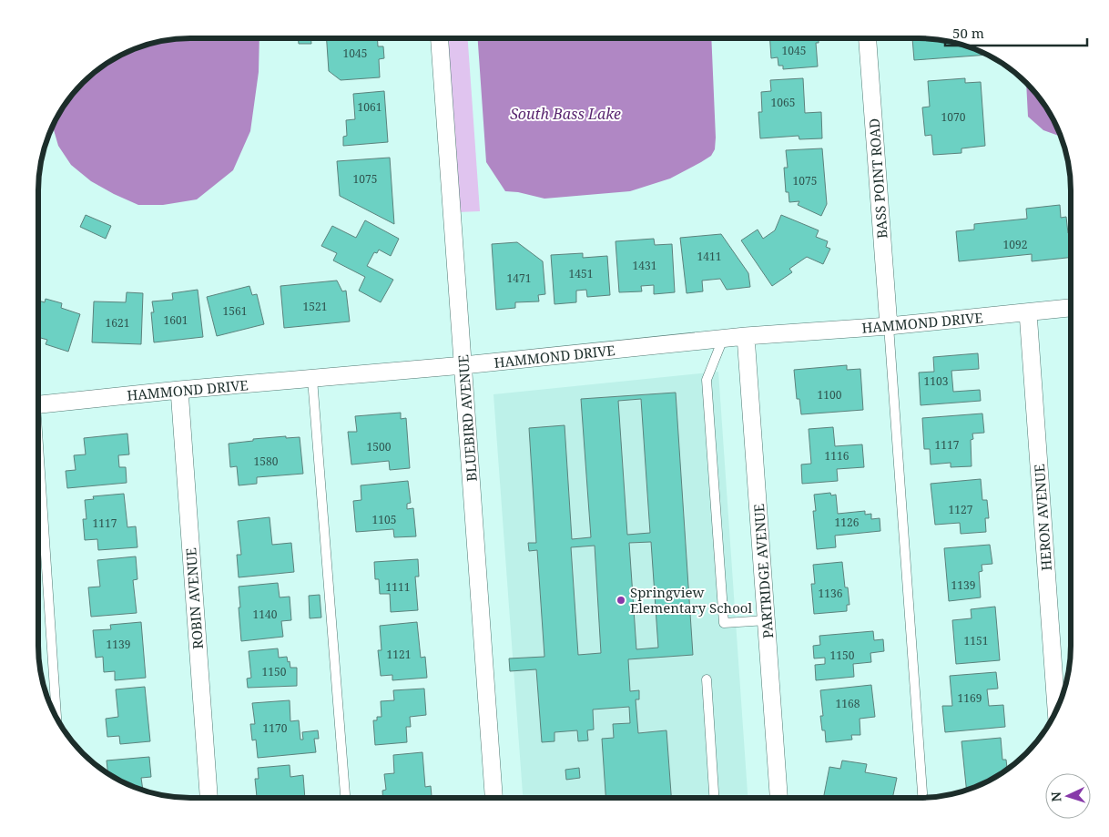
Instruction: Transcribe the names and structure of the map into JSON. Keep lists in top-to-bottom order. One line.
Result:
{"streets":{"street":["BASS POINT ROAD","HAMMOND DRIVE","BLUEBIRD AVENUE","HERON AVENUE","PARTRIDGE AVENUE","ROBIN AVENUE"]},"crossings":[["BASS POINT ROAD","HAMMOND DRIVE"],["HAMMOND DRIVE","BLUEBIRD AVENUE"],["HAMMOND DRIVE","HERON AVENUE"],["HAMMOND DRIVE","PARTRIDGE AVENUE"],["HAMMOND DRIVE","ROBIN AVENUE"]],"water":["South Bass Lake"],"places":["Springview Elementary School"],"house_numbers":["1045","1045","1065","1061","1070","1075","1075","1092","1411","1431","1451","1471","1521","1561","1601","1621","1103","1100","1117","1500","1116","1580","1127","1105","1126","1117","1139","1111","1136","1140","1151","1139","1121","1150","1150","1169","1168","1170"],"scale_bar":"50 m","north":"left"}
